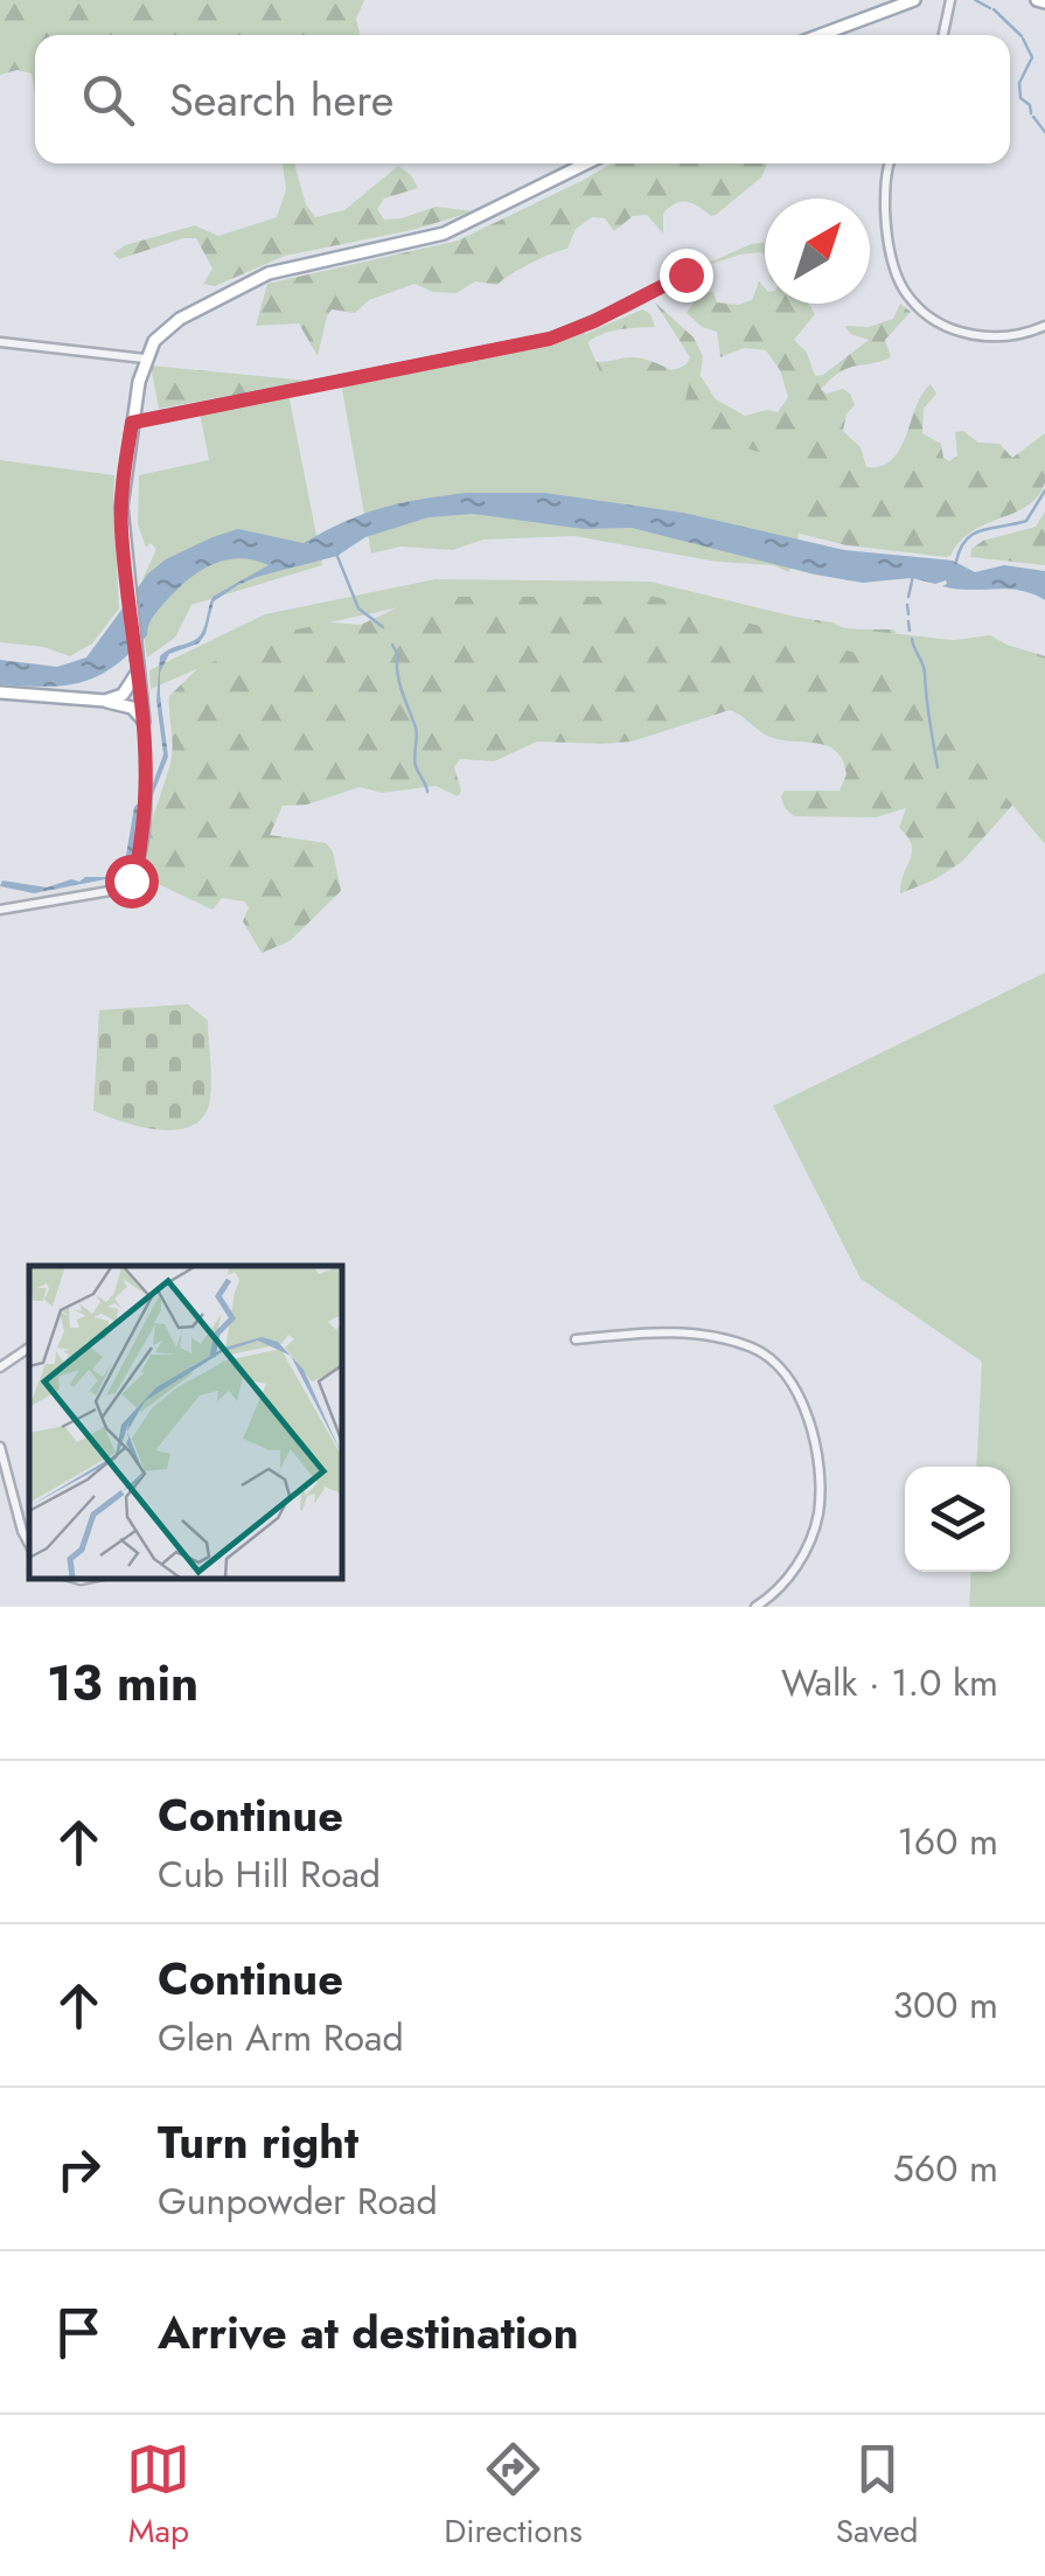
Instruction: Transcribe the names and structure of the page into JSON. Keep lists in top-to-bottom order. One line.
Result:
{"north":"top right","page":{"search":"Search here","heading":["13 min","Walk · 1.0 km"],"list":[["Continue","Cub Hill Road","160 m"],["Continue","Glen Arm Road","300 m"],["Turn right","Gunpowder Road","560 m"],"Arrive at destination"],"nav":["Map","Directions","Saved"]}}
